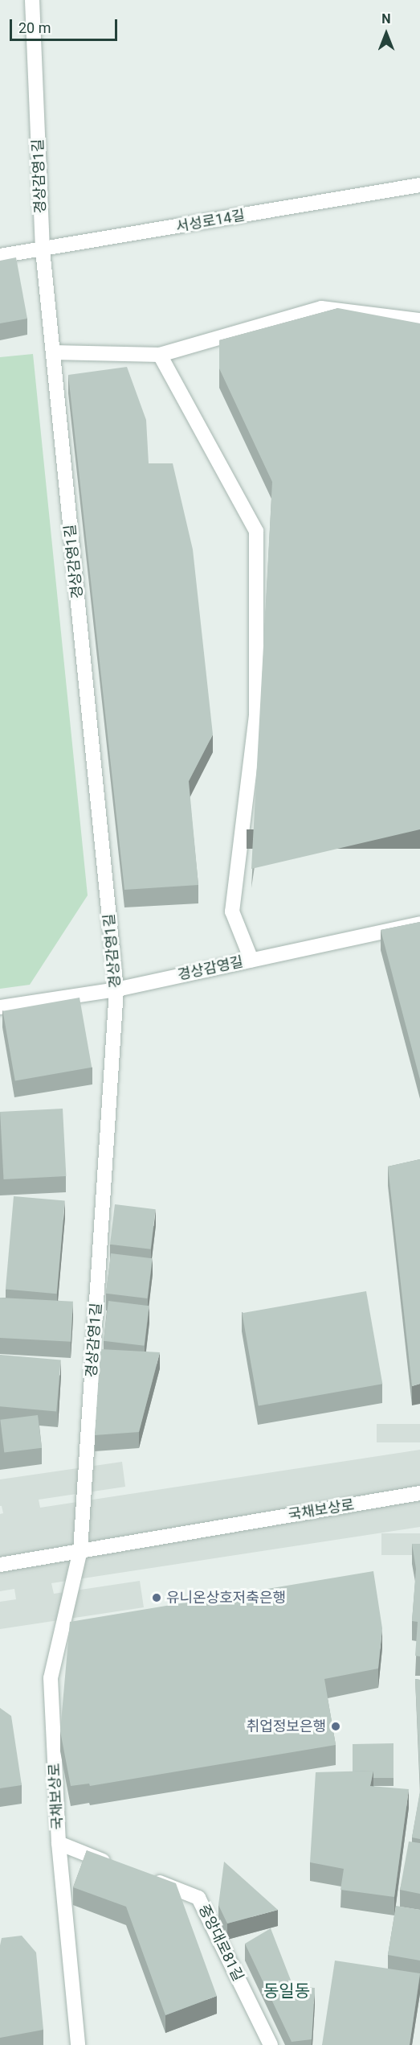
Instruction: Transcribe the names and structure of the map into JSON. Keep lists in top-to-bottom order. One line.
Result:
{"streets":{"street":["경상감영1길","서성로14길","경상감영길","국채보상로","중앙대로81길"]},"crossings":[["경상감영1길","서성로14길"],["경상감영1길","경상감영길"],["경상감영1길","국채보상로"]],"districts":["동일동"],"places":["유니온상호저축은행","취업정보은행"],"scale_bar":"20 m","north":"top"}
